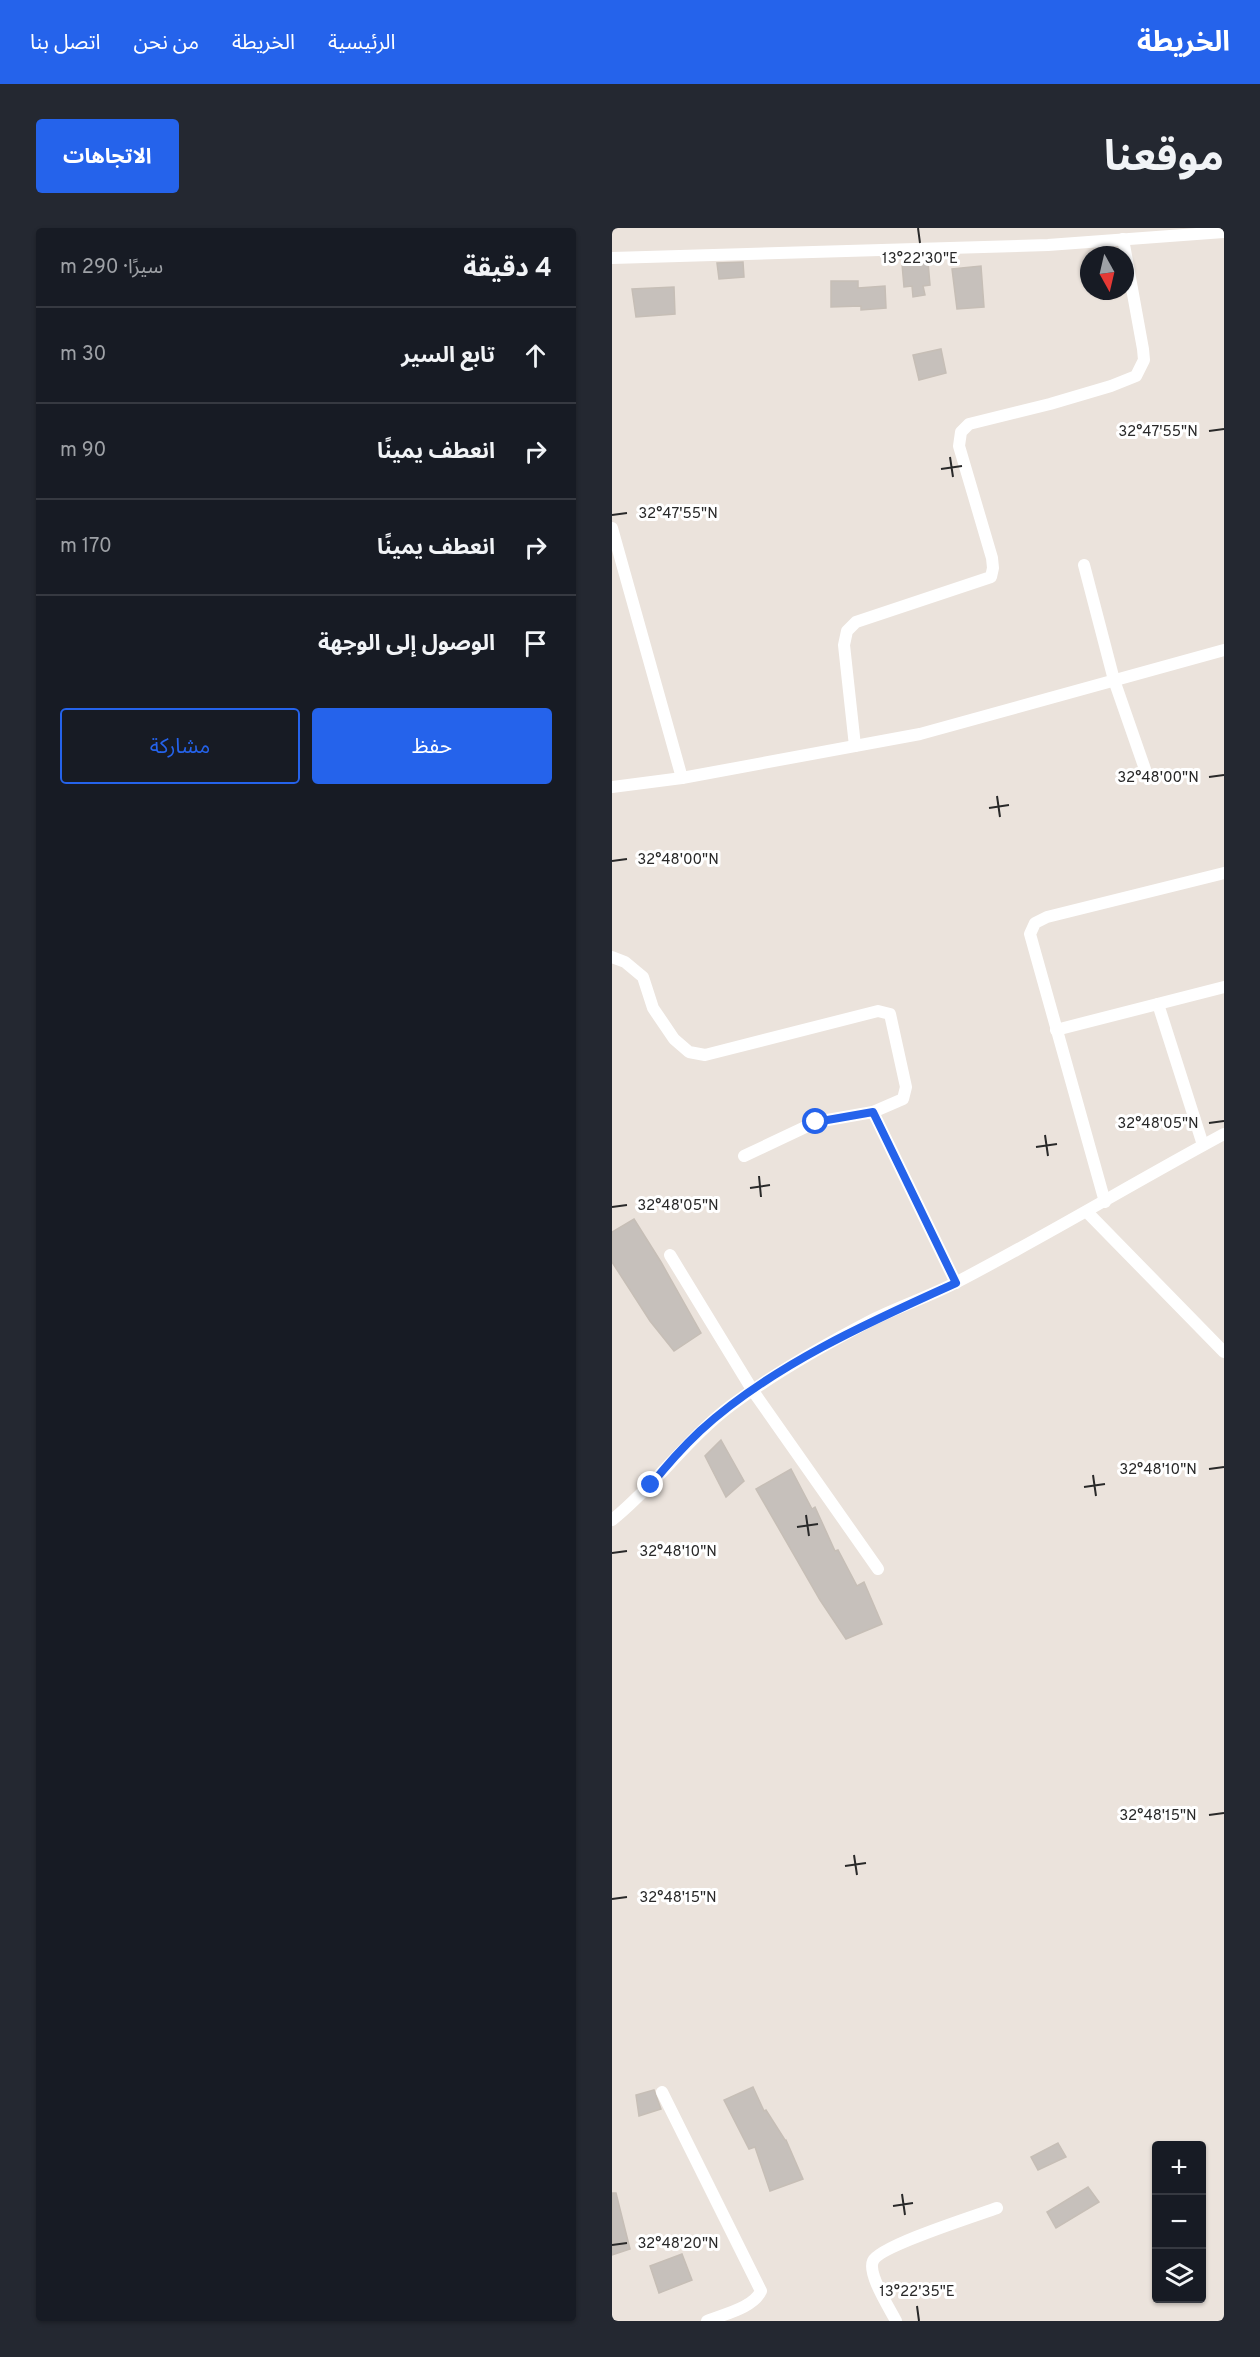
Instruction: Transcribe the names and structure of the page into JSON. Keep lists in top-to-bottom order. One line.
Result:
{"north":"bottom","page":{"header":"الخريطة","nav":["الرئيسية","الخريطة","من نحن","اتصل بنا"],"title":"موقعنا","buttons":["الاتجاهات",["حفظ","مشاركة"]],"heading":["4 دقيقة","سيرًا · 290 m"],"list":[["تابع السير","30 m"],["انعطف يمينًا","90 m"],["انعطف يمينًا","170 m"],"الوصول إلى الوجهة"],"map_buttons":["+","−"]},"coordinates":["13°22'30\"E","32°47'55\"N","32°48'00\"N","32°48'05\"N","32°48'10\"N","32°48'15\"N","32°48'20\"N","13°22'35\"E"]}
